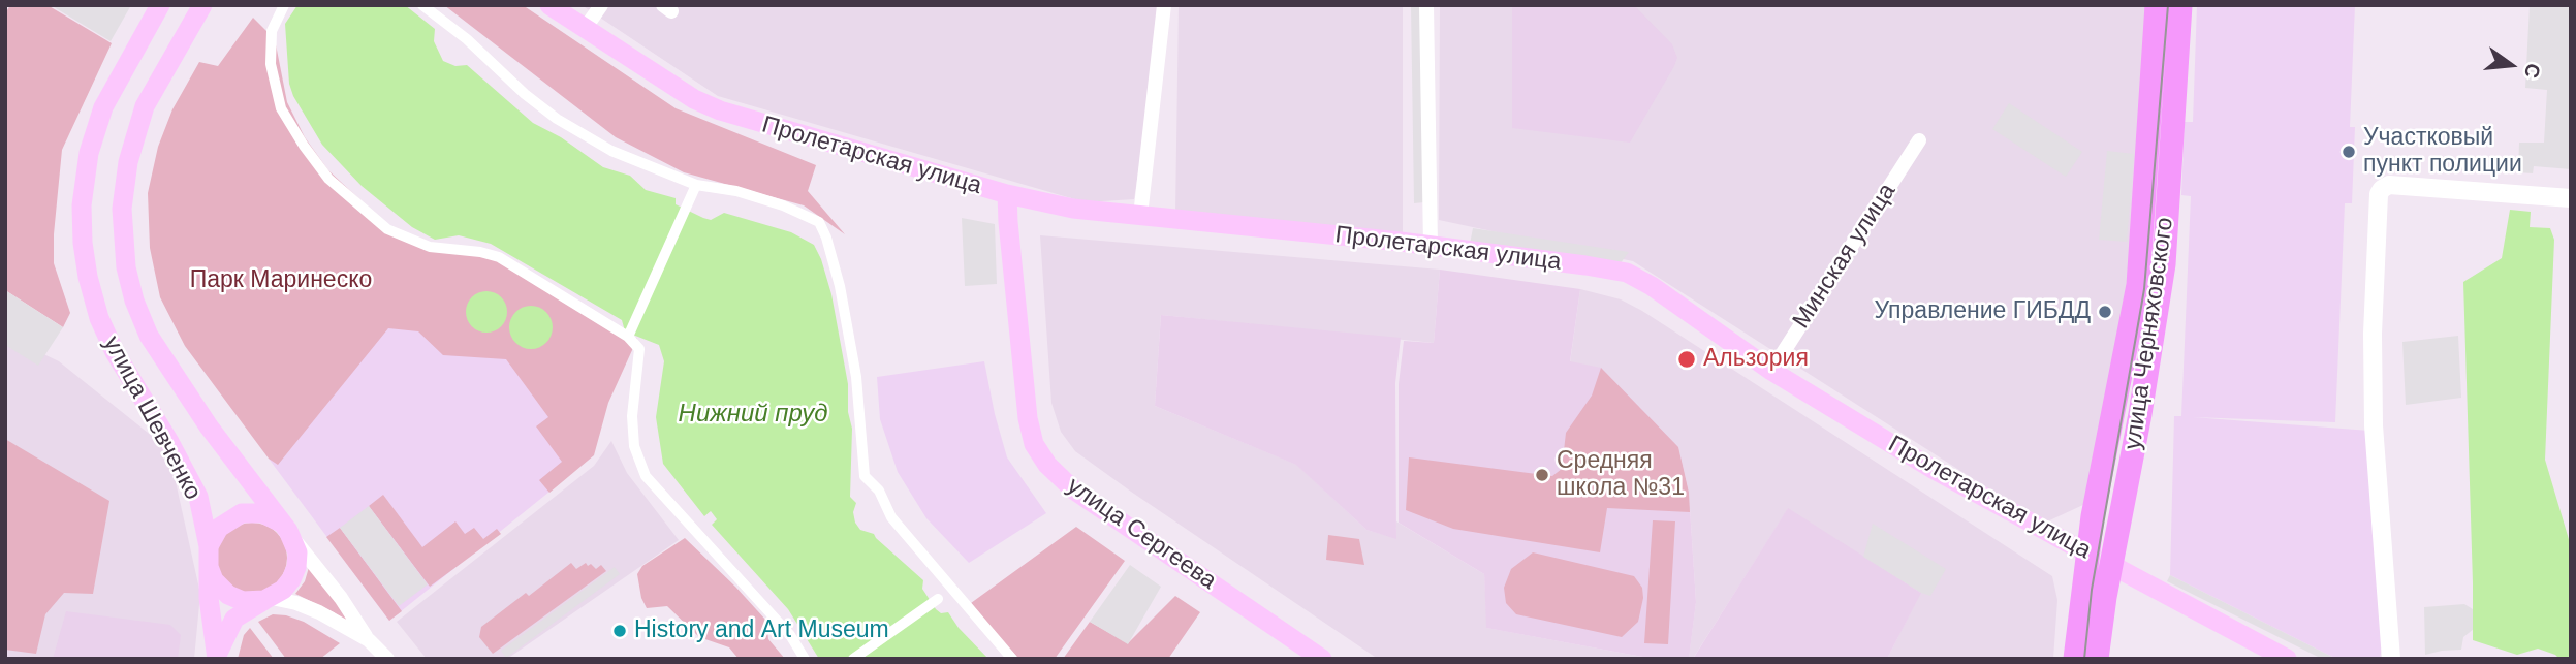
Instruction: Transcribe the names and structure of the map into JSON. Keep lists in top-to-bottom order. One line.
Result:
{"streets":{"main road":["Пролетарская улица","улица Черняховского","улица Шевченко","улица Сергеева"],"street":["Минская улица"]},"crossings":[["Пролетарская улица","Минская улица"],["Пролетарская улица","улица Черняховского"],["Пролетарская улица","улица Сергеева"]],"water":["Нижний пруд"],"parks":["Парк Маринеско"],"places":["Участковый пункт полиции","Управление ГИБДД","Альзория","Средняя школа №31","History and Art Museum"],"north":"right"}
